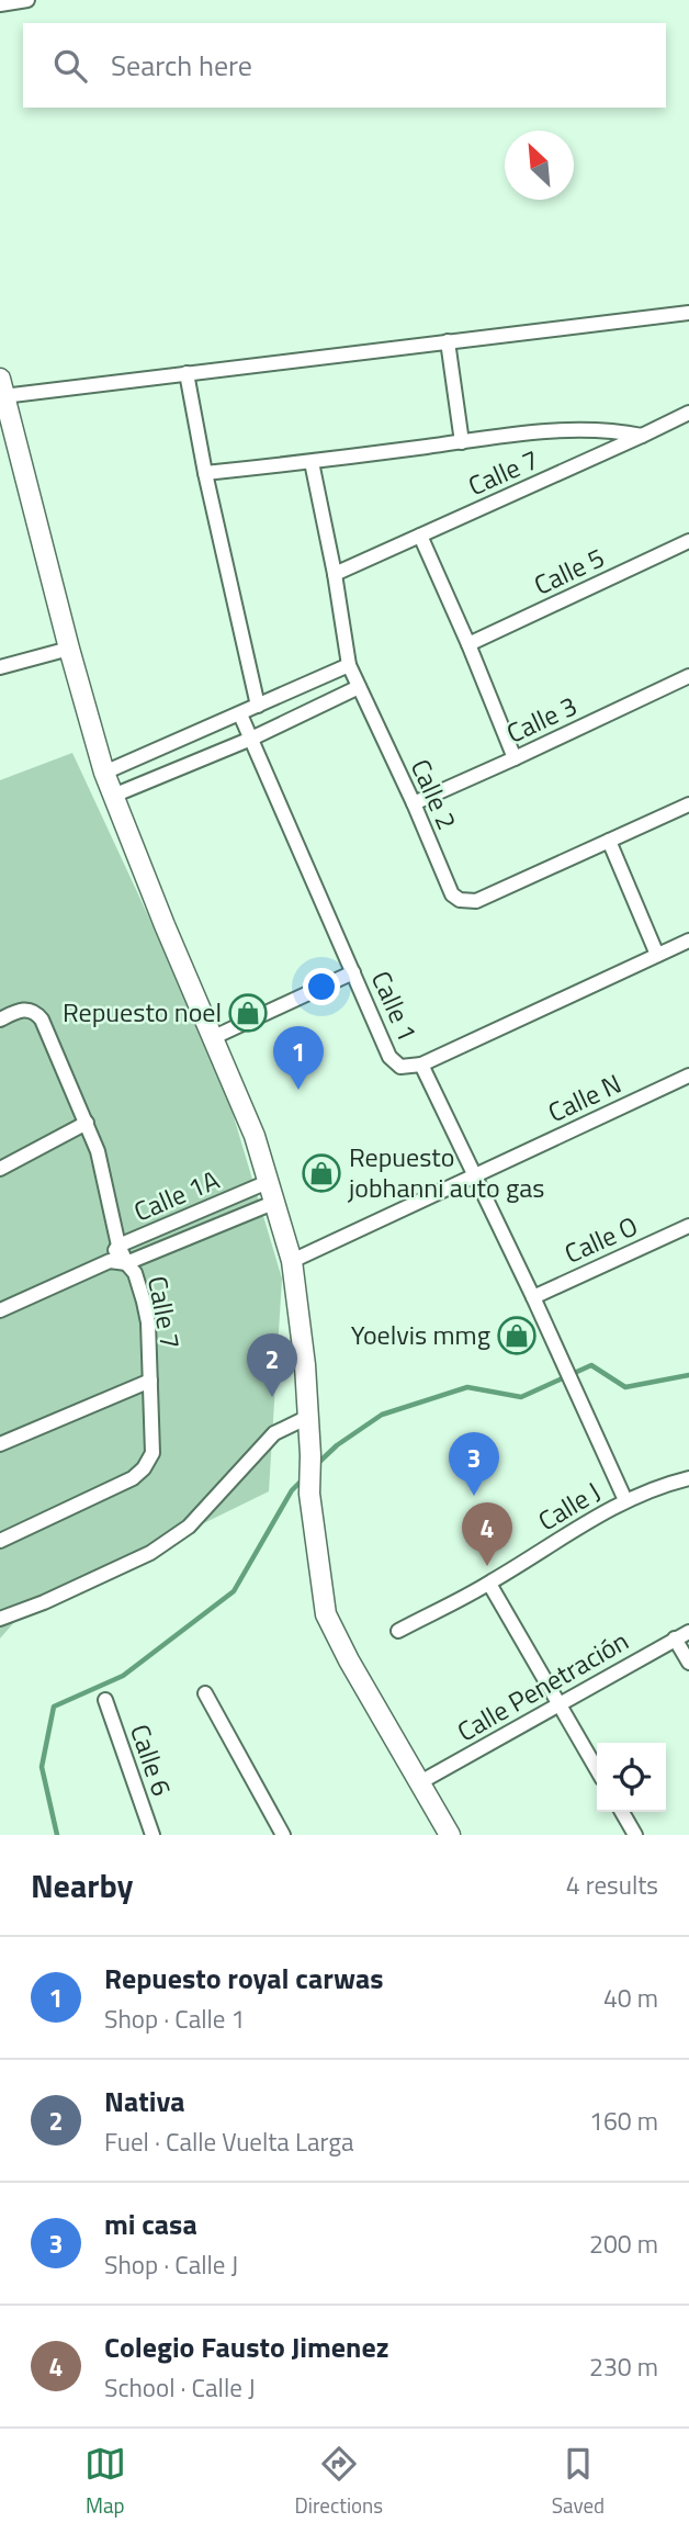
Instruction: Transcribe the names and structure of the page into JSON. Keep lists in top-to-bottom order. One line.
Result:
{"streets":{"street":["Calle 7","Calle 5","Calle 3","Calle 2","Calle 1","Calle N","Calle 1A","Calle O","Calle J","Calle Penetración","Calle 6"]},"crossings":[["Calle 7","Calle 2"],["Calle 7","Calle 1A"],["Calle 3","Calle 2"]],"places":{"shop":["Repuesto noel","Repuesto jobhanni auto gas","Yoelvis mmg"]},"north":"top left","page":{"search":"Search here","pins":["1","2","3","4"],"heading":["Nearby","4 results"],"list":[{"mark":"1","name":"Repuesto royal carwas","note":"Shop · Calle 1","value":"40 m"},{"mark":"2","name":"Nativa","note":"Fuel · Calle Vuelta Larga","value":"160 m"},{"mark":"3","name":"mi casa","note":"Shop · Calle J","value":"200 m"},{"mark":"4","name":"Colegio Fausto Jimenez","note":"School · Calle J","value":"230 m"}],"nav":["Map","Directions","Saved"]}}
